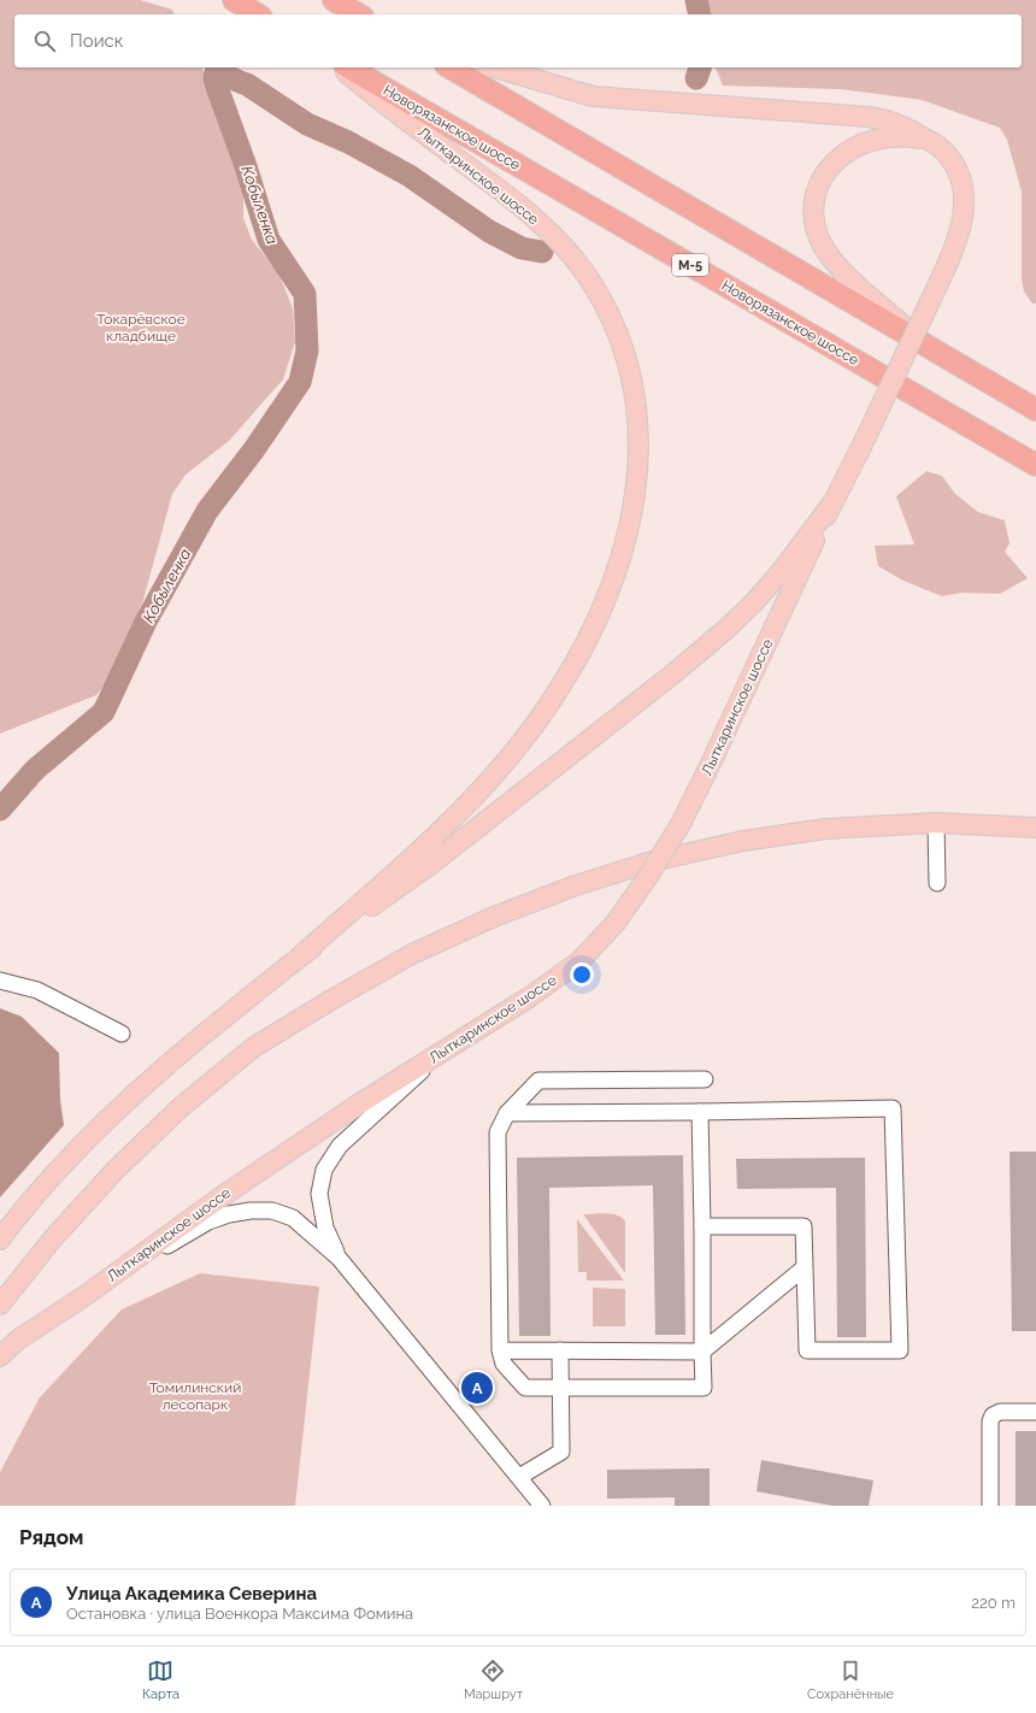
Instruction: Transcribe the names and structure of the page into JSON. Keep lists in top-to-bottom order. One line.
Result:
{"streets":{"highway":["Новорязанское шоссе","М-5"],"main road":["Лыткаринское шоссе"]},"water":["Кобыленка"],"parks":["Токарёвское кладбище","Томилинский лесопарк"],"page":{"search":"Поиск","pins":"A","heading":"Рядом","list":[{"mark":"A","name":"Улица Академика Северина","note":"Остановка · улица Военкора Максима Фомина","value":"220 m"}],"nav":["Карта","Маршрут","Сохранённые"]}}
